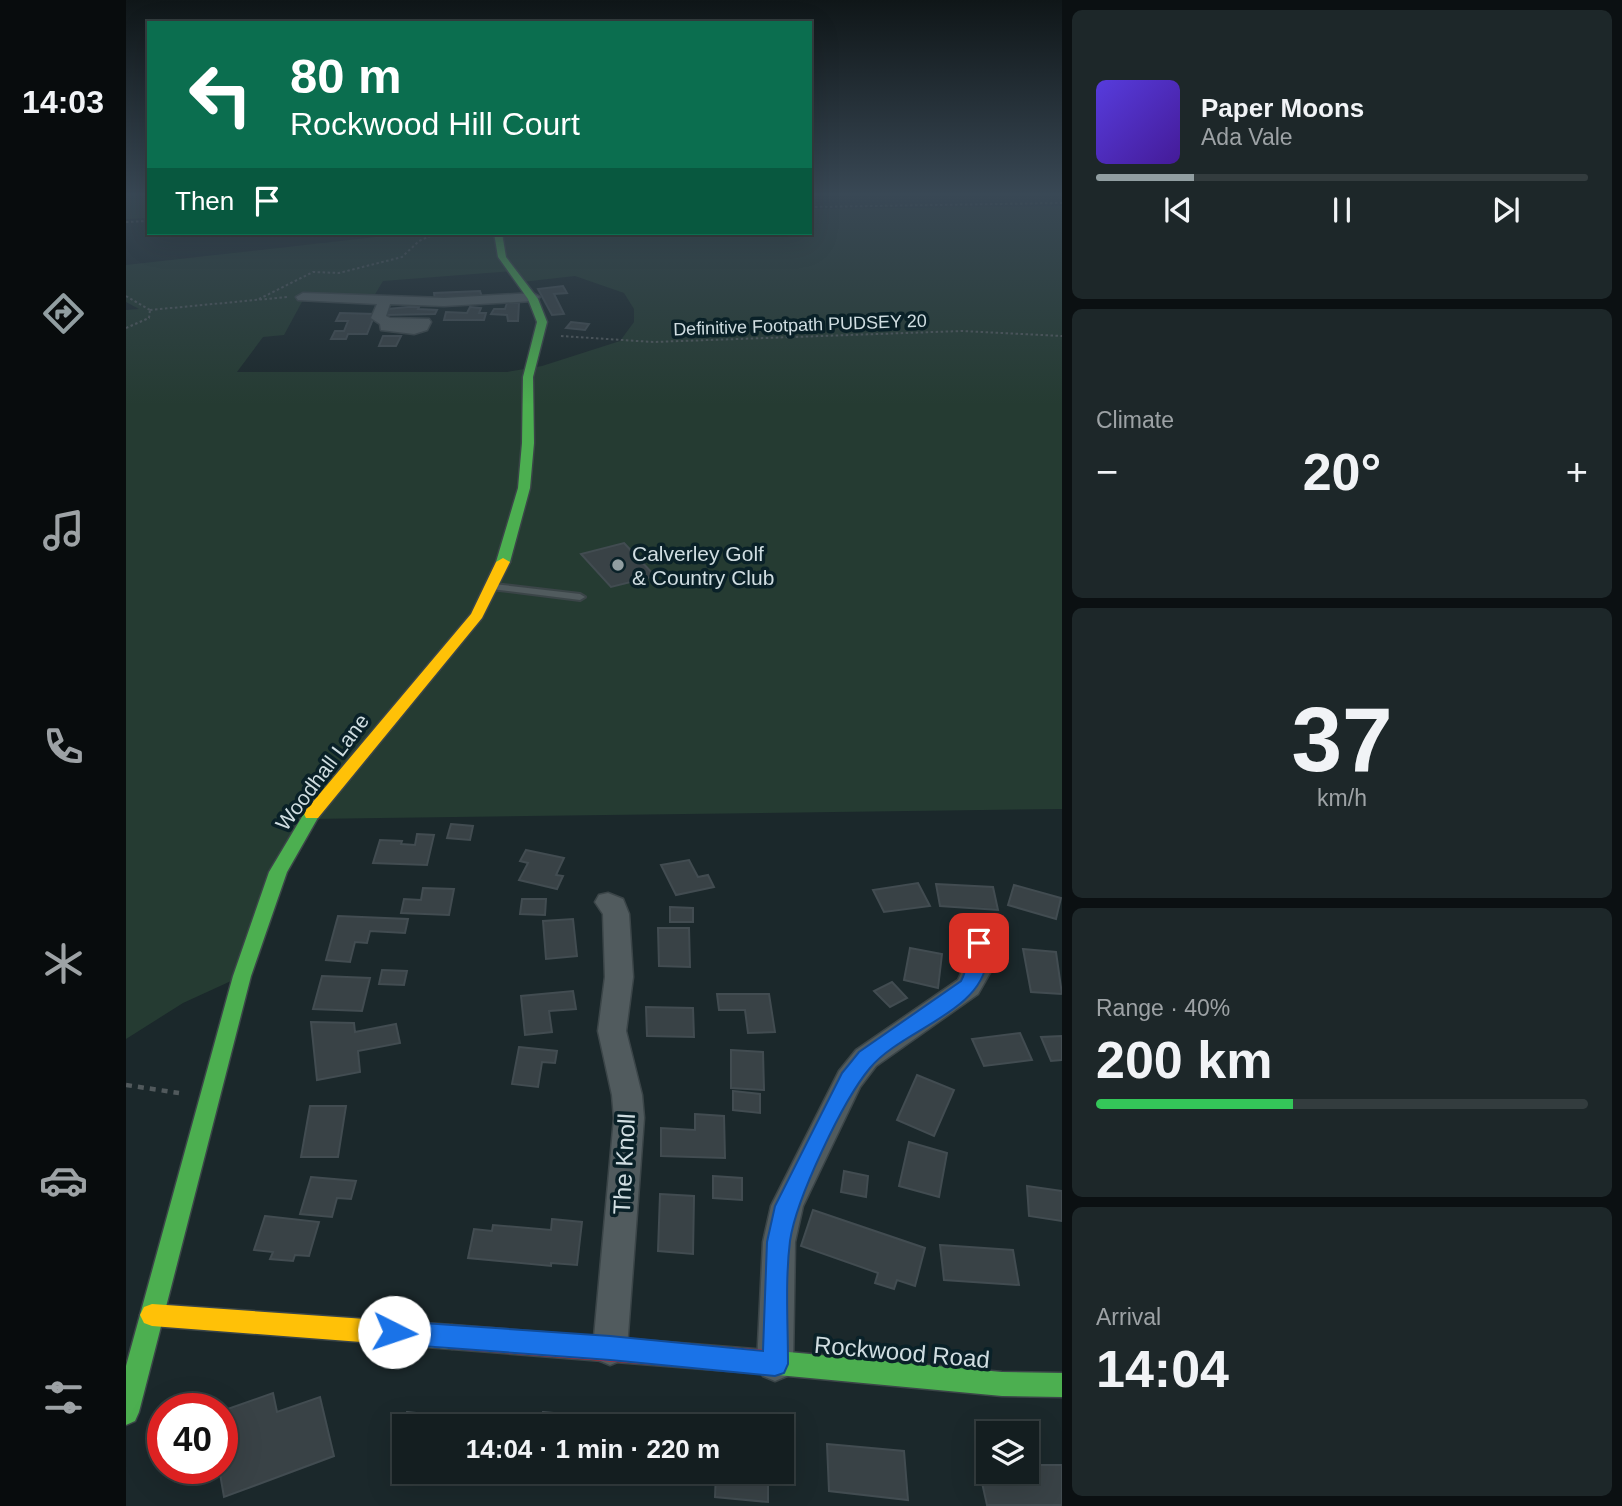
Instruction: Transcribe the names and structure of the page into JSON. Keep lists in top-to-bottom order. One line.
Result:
{"streets":{"street":["Woodhall Lane","The Knoll","Rockwood Road"],"path":["Definitive Footpath PUDSEY 20"]},"crossings":[["Definitive Footpath PUDSEY 20","Woodhall Lane"],["Woodhall Lane","Rockwood Road"],["The Knoll","Rockwood Road"]],"places":["Calverley Golf & Country Club"],"page":{"tabs":"14:03","turn":["80 m","Rockwood Hill Court"],"song":["Paper Moons","Ada Vale"],"then":"Then","tile":["Climate",["37","km/h"],["Range · 40%","200 km"],["Arrival","14:04"]],"heat":["−","20°","+"],"limit":"40","trip":"14:04 · 1 min · 220 m"}}
